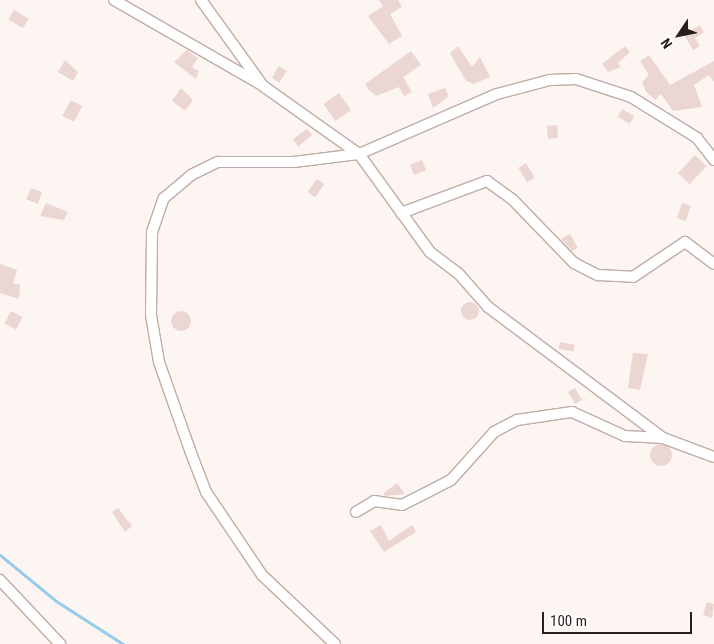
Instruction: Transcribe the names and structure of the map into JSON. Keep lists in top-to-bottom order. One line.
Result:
{"scale_bar":"100 m","north":"bottom left"}
